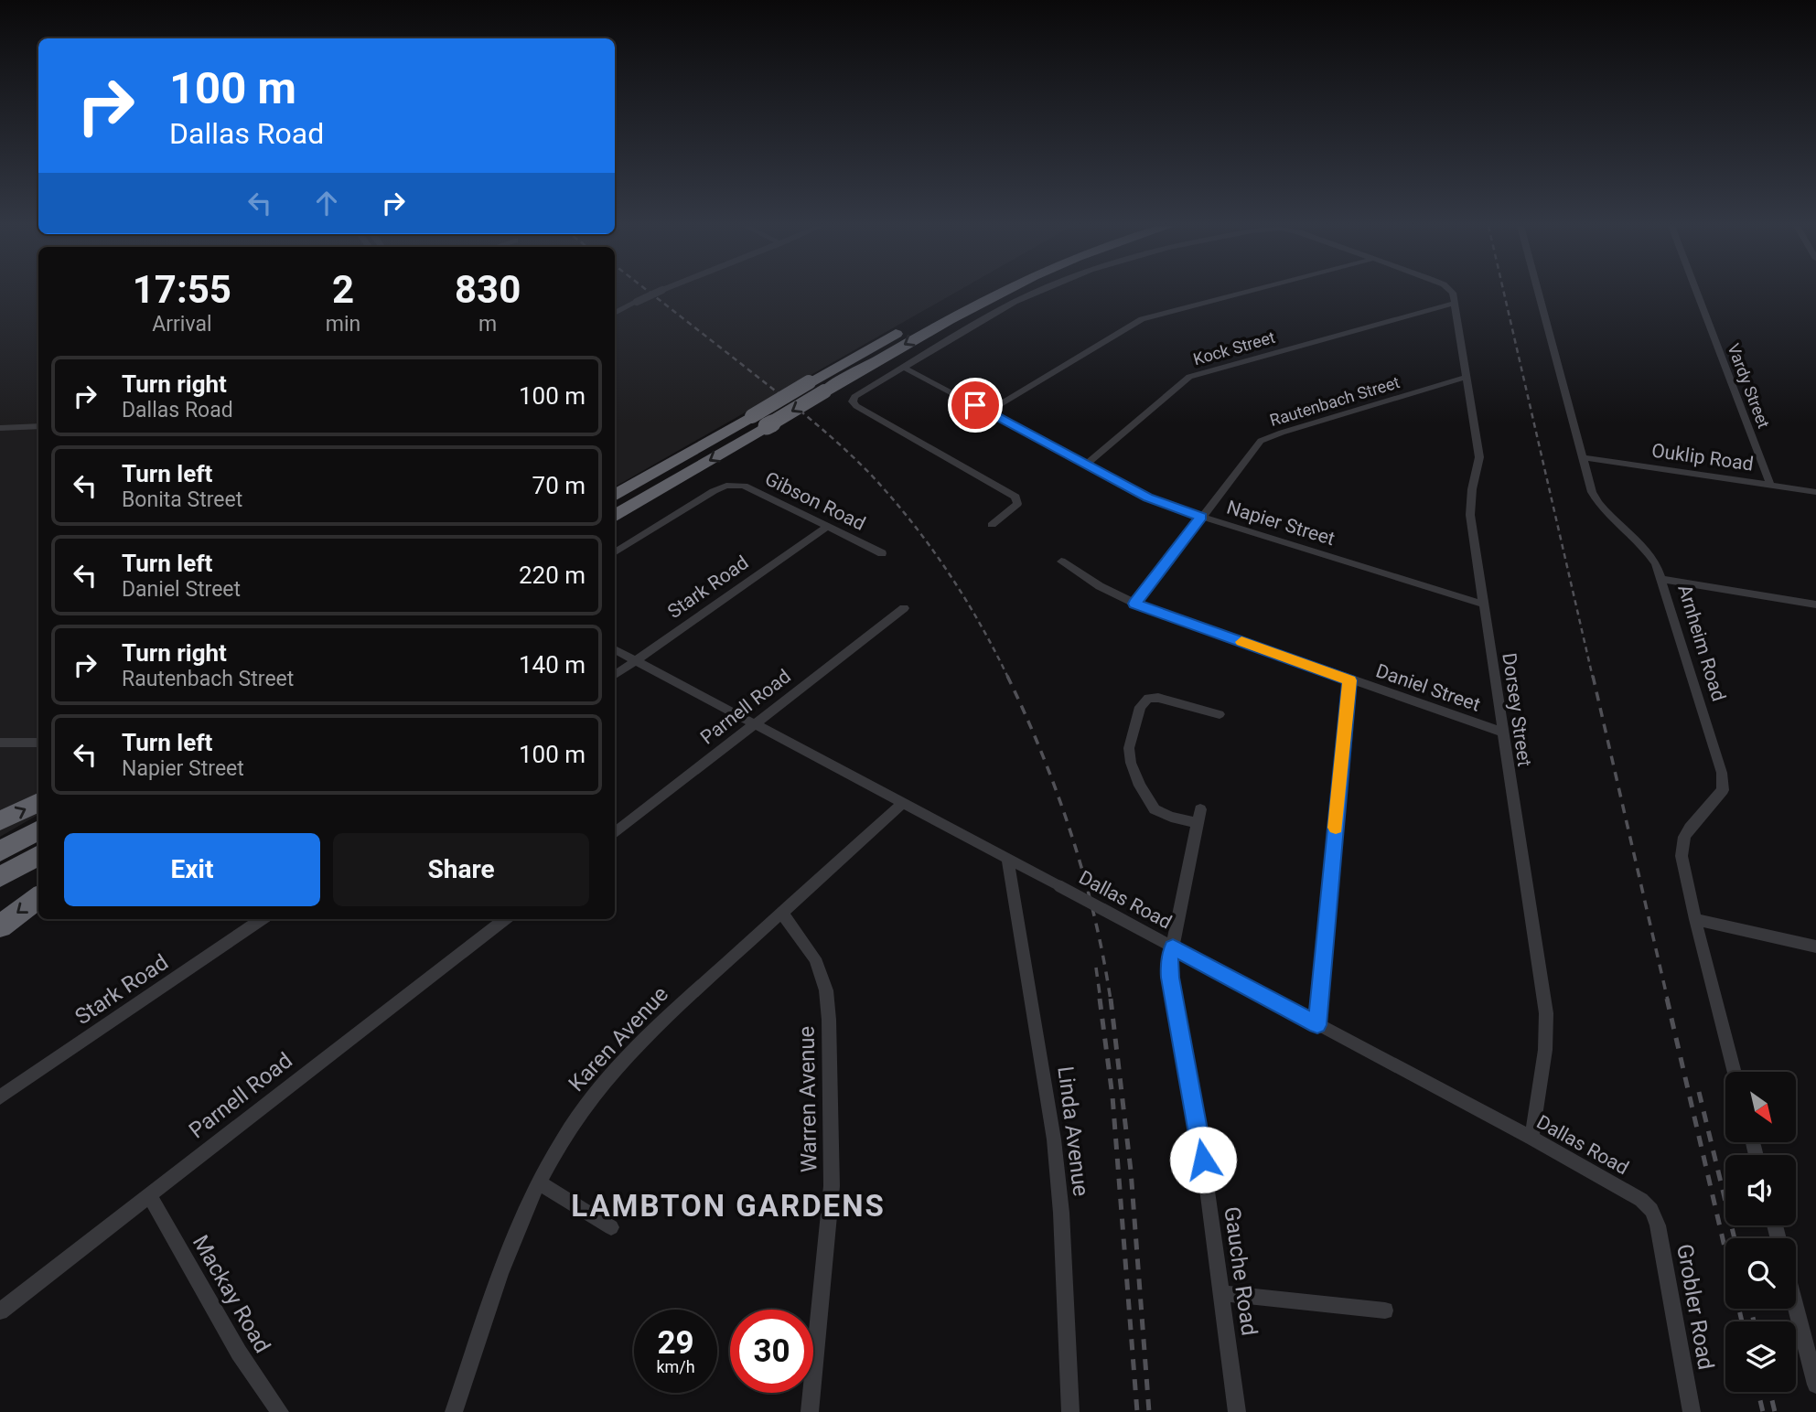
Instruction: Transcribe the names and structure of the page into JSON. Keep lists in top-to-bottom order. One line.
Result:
{"streets":{"street":["Kock Street","Vardy Street","Rautenbach Street","Ouklip Road","Gibson Road","Napier Street","Stark Road","Arnheim Road","Daniel Street","Parnell Road","Dorsey Street","Dallas Road","Karen Avenue","Warren Avenue","Linda Avenue","Gauche Road","Mackay Road","Grobler Road"]},"crossings":[["Kock Street","Napier Street"],["Kock Street","Dorsey Street"],["Vardy Street","Ouklip Road"],["Rautenbach Street","Napier Street"],["Rautenbach Street","Daniel Street"],["Rautenbach Street","Dorsey Street"],["Ouklip Road","Arnheim Road"],["Gibson Road","Stark Road"],["Napier Street","Dorsey Street"],["Stark Road","Dallas Road"],["Daniel Street","Dorsey Street"],["Parnell Road","Dallas Road"],["Parnell Road","Mackay Road"],["Dorsey Street","Dallas Road"],["Dallas Road","Karen Avenue"],["Dallas Road","Linda Avenue"],["Dallas Road","Gauche Road"],["Dallas Road","Grobler Road"],["Karen Avenue","Warren Avenue"]],"districts":["LAMBTON GARDENS"],"north":"bottom right","page":{"turn":["100 m","Dallas Road"],"eta":["17:55","Arrival","2","min","830","m"],"list":[{"name":"Turn right","note":"Dallas Road","value":"100 m"},{"name":"Turn left","note":"Bonita Street","value":"70 m"},{"name":"Turn left","note":"Daniel Street","value":"220 m"},{"name":"Turn right","note":"Rautenbach Street","value":"140 m"},{"name":"Turn left","note":"Napier Street","value":"100 m"}],"buttons":["Exit","Share"],"speed":"29 km/h","limit":"30"}}
